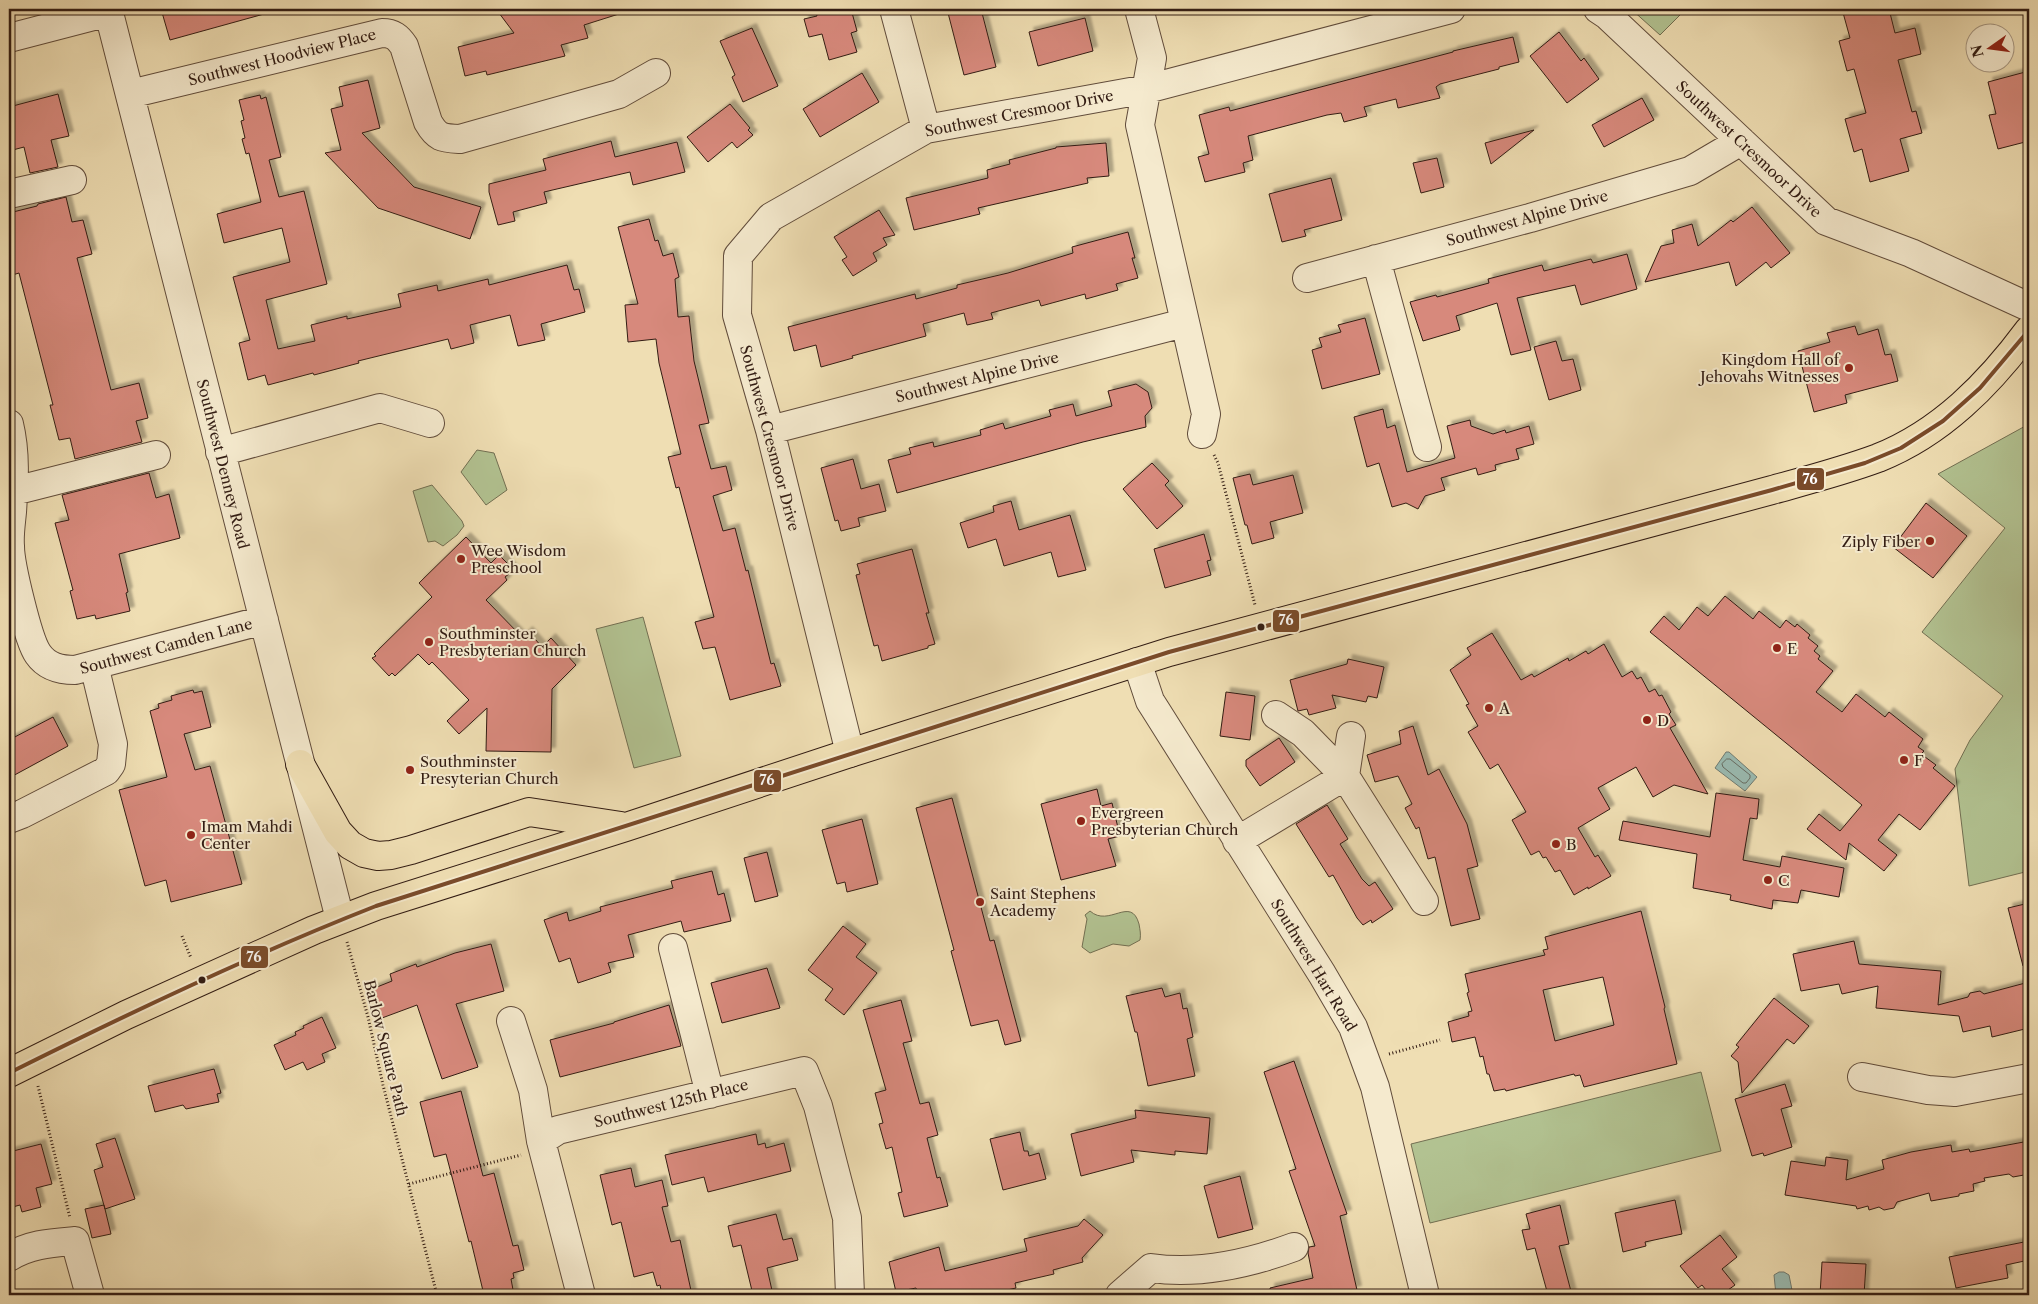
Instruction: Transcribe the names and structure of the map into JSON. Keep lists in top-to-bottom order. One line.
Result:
{"streets":{"street":["Southwest Hoodview Place","Southwest Cresmoor Drive","Southwest Alpine Drive","Southwest Denney Road","Southwest Camden Lane","Southwest Hart Road","Southwest 125th Place"],"path":["Barlow Square Path"]},"crossings":[["Southwest Hoodview Place","Southwest Denney Road"],["Southwest Cresmoor Drive","Southwest Alpine Drive"],["Southwest Denney Road","Southwest Camden Lane"],["Southwest Denney Road","Barlow Square Path"]],"places":["Kingdom Hall of Jehovahs Witnesses","Ziply Fiber","Wee Wisdom Preschool","Southminster Presbyterian Church","E","A","D","F","Southminster Presyterian Church","Evergreen Presbyterian Church","Imam Mahdi Center","B","C","Saint Stephens Academy"],"lines":["transit line 76"],"north":"left"}
